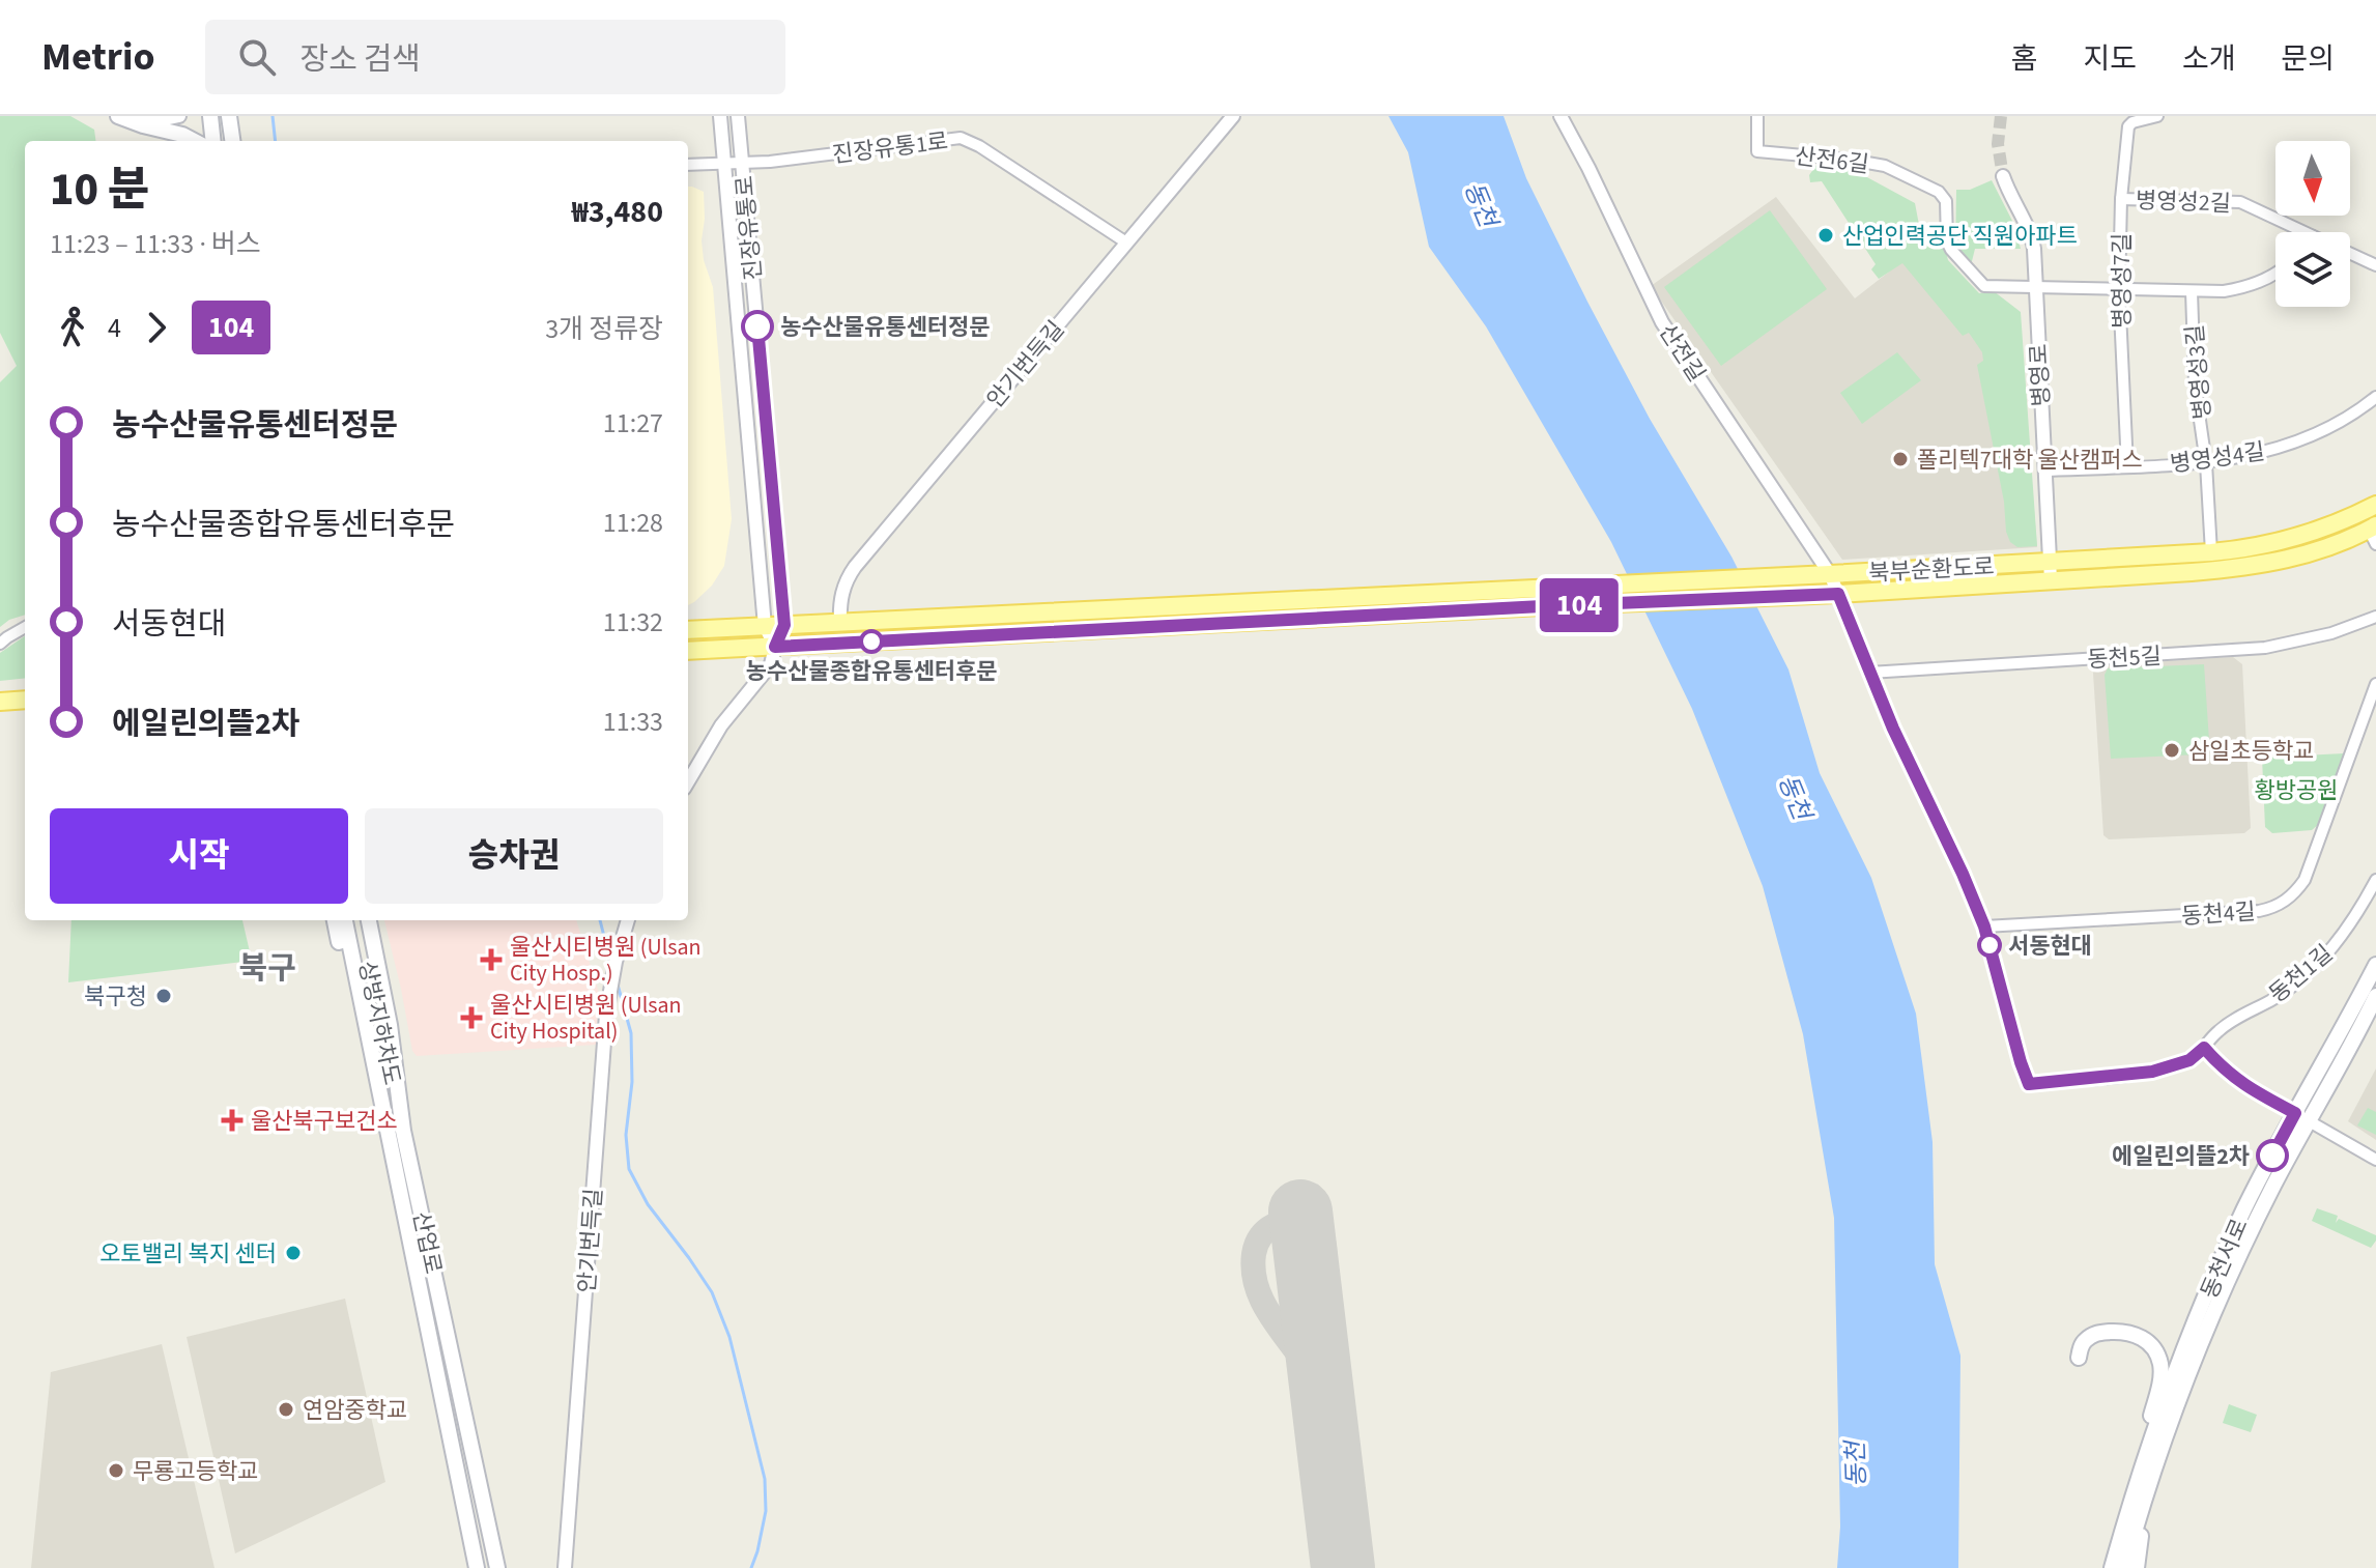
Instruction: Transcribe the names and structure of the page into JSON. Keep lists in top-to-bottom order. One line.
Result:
{"streets":{"main road":["북부순환도로","상방지하차도","산업로","동천서로"],"street":["진장유통1로","산전6길","병영성2길","진장유통로","병영성7길","산전길","안기번득길","병영성3길","병영로","병영성4길","동천5길","동천4길","동천1길"]},"crossings":[["진장유통1로","진장유통로"],["진장유통1로","안기번득길"],["산전6길","병영로"],["병영성2길","병영성7길"],["진장유통로","북부순환도로"],["병영성7길","병영성4길"],["산전길","북부순환도로"],["안기번득길","북부순환도로"],["병영성3길","병영성4길"],["병영성3길","북부순환도로"],["병영로","병영성4길"],["병영로","북부순환도로"],["동천4길","동천1길"],["상방지하차도","산업로"]],"districts":["북구"],"water":["동천"],"parks":["황방공원"],"places":{"other":["산업인력공단 직원아파트","농수산물유통센터정문","폴리텍7대학 울산캠퍼스","농수산물종합유통센터후문","삼일초등학교","서동현대","북구청","에일린의뜰2차","오토밸리 복지 센터","연암중학교","무룡고등학교"],"health":["울산시티병원 (Ulsan City Hosp.)","울산시티병원 (Ulsan City Hospital)","울산북구보건소"]},"lines":["bus line 104"],"north":"bottom","page":{"header":"Metrio","search":"장소 검색","nav":["홈","지도","소개","문의"],"on_map":"104","heading":["10 분","11:23 – 11:33 · 버스","₩3,480"],"legs":["4","104","3개 정류장"],"list":[{"name":"농수산물유통센터정문","value":"11:27"},{"name":"농수산물종합유통센터후문","value":"11:28"},{"name":"서동현대","value":"11:32"},{"name":"에일린의뜰2차","value":"11:33"}],"buttons":["시작","승차권"]}}
